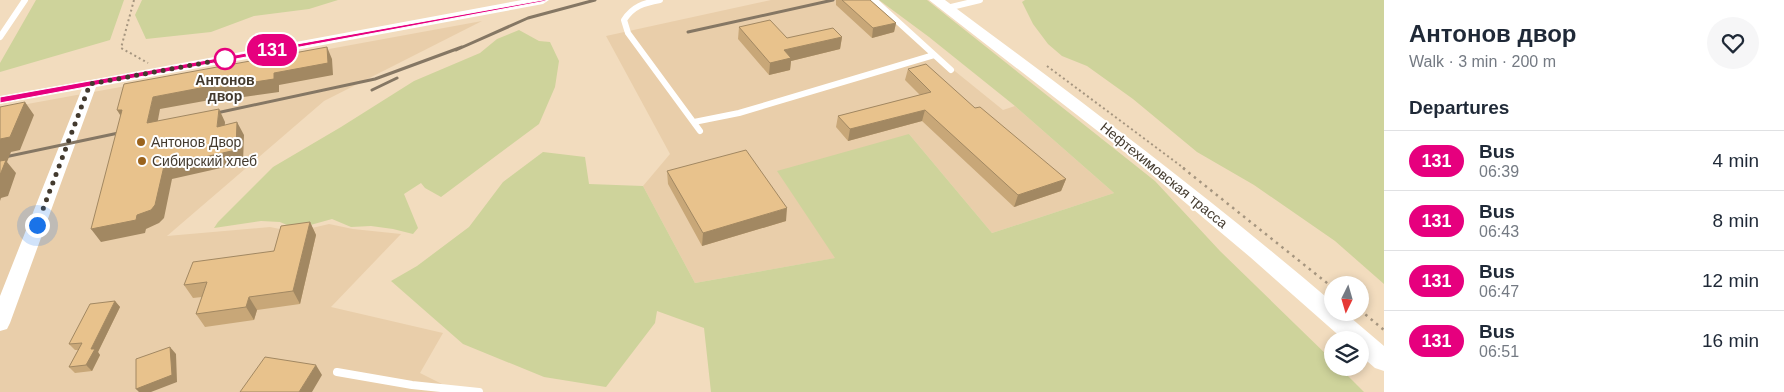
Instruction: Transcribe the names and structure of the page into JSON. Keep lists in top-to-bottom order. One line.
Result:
{"streets":{"main road":["Нефтехимовская трасса"]},"places":["Антонов двор","Антонов Двор","Сибирский хлеб"],"lines":["bus line 131"],"north":"bottom","page":{"on_map":"131","heading":[["Антонов двор","Walk · 3 min · 200 m"],"Departures"],"list":[{"mark":"131","name":"Bus","note":"06:39","value":"4 min"},{"mark":"131","name":"Bus","note":"06:43","value":"8 min"},{"mark":"131","name":"Bus","note":"06:47","value":"12 min"},{"mark":"131","name":"Bus","note":"06:51","value":"16 min"}]}}
